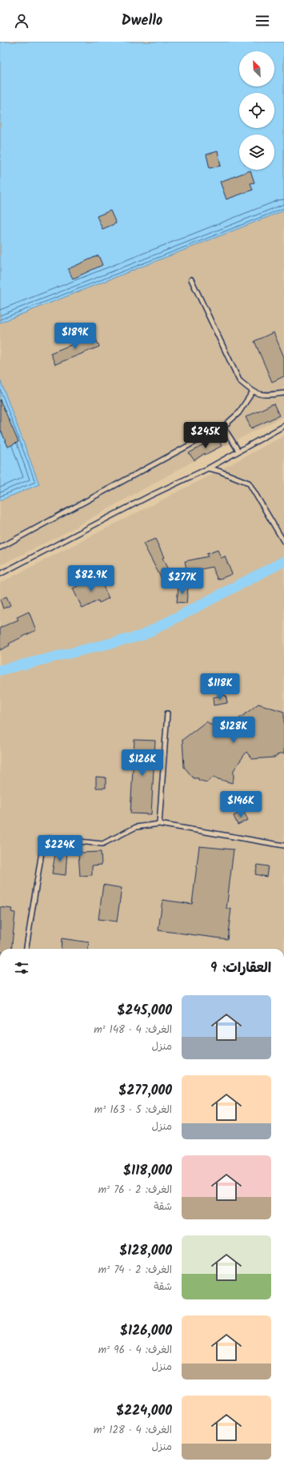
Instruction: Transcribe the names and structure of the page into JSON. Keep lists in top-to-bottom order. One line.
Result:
{"north":"top left","page":{"header":"Dwello","price":["$189K","$245K","$82.9K","$277K","$118K","$128K","$126K","$146K","$224K"],"heading":"العقارات: 9","list":[{"name":"$245,000","note":"الغرف: 4 · 148 m² · منزل"},{"name":"$277,000","note":"الغرف: 5 · 163 m² · منزل"},{"name":"$118,000","note":"الغرف: 2 · 76 m² · شقة"},{"name":"$128,000","note":"الغرف: 2 · 74 m² · شقة"},{"name":"$126,000","note":"الغرف: 4 · 96 m² · منزل"},{"name":"$224,000","note":"الغرف: 4 · 128 m² · منزل"}]}}
